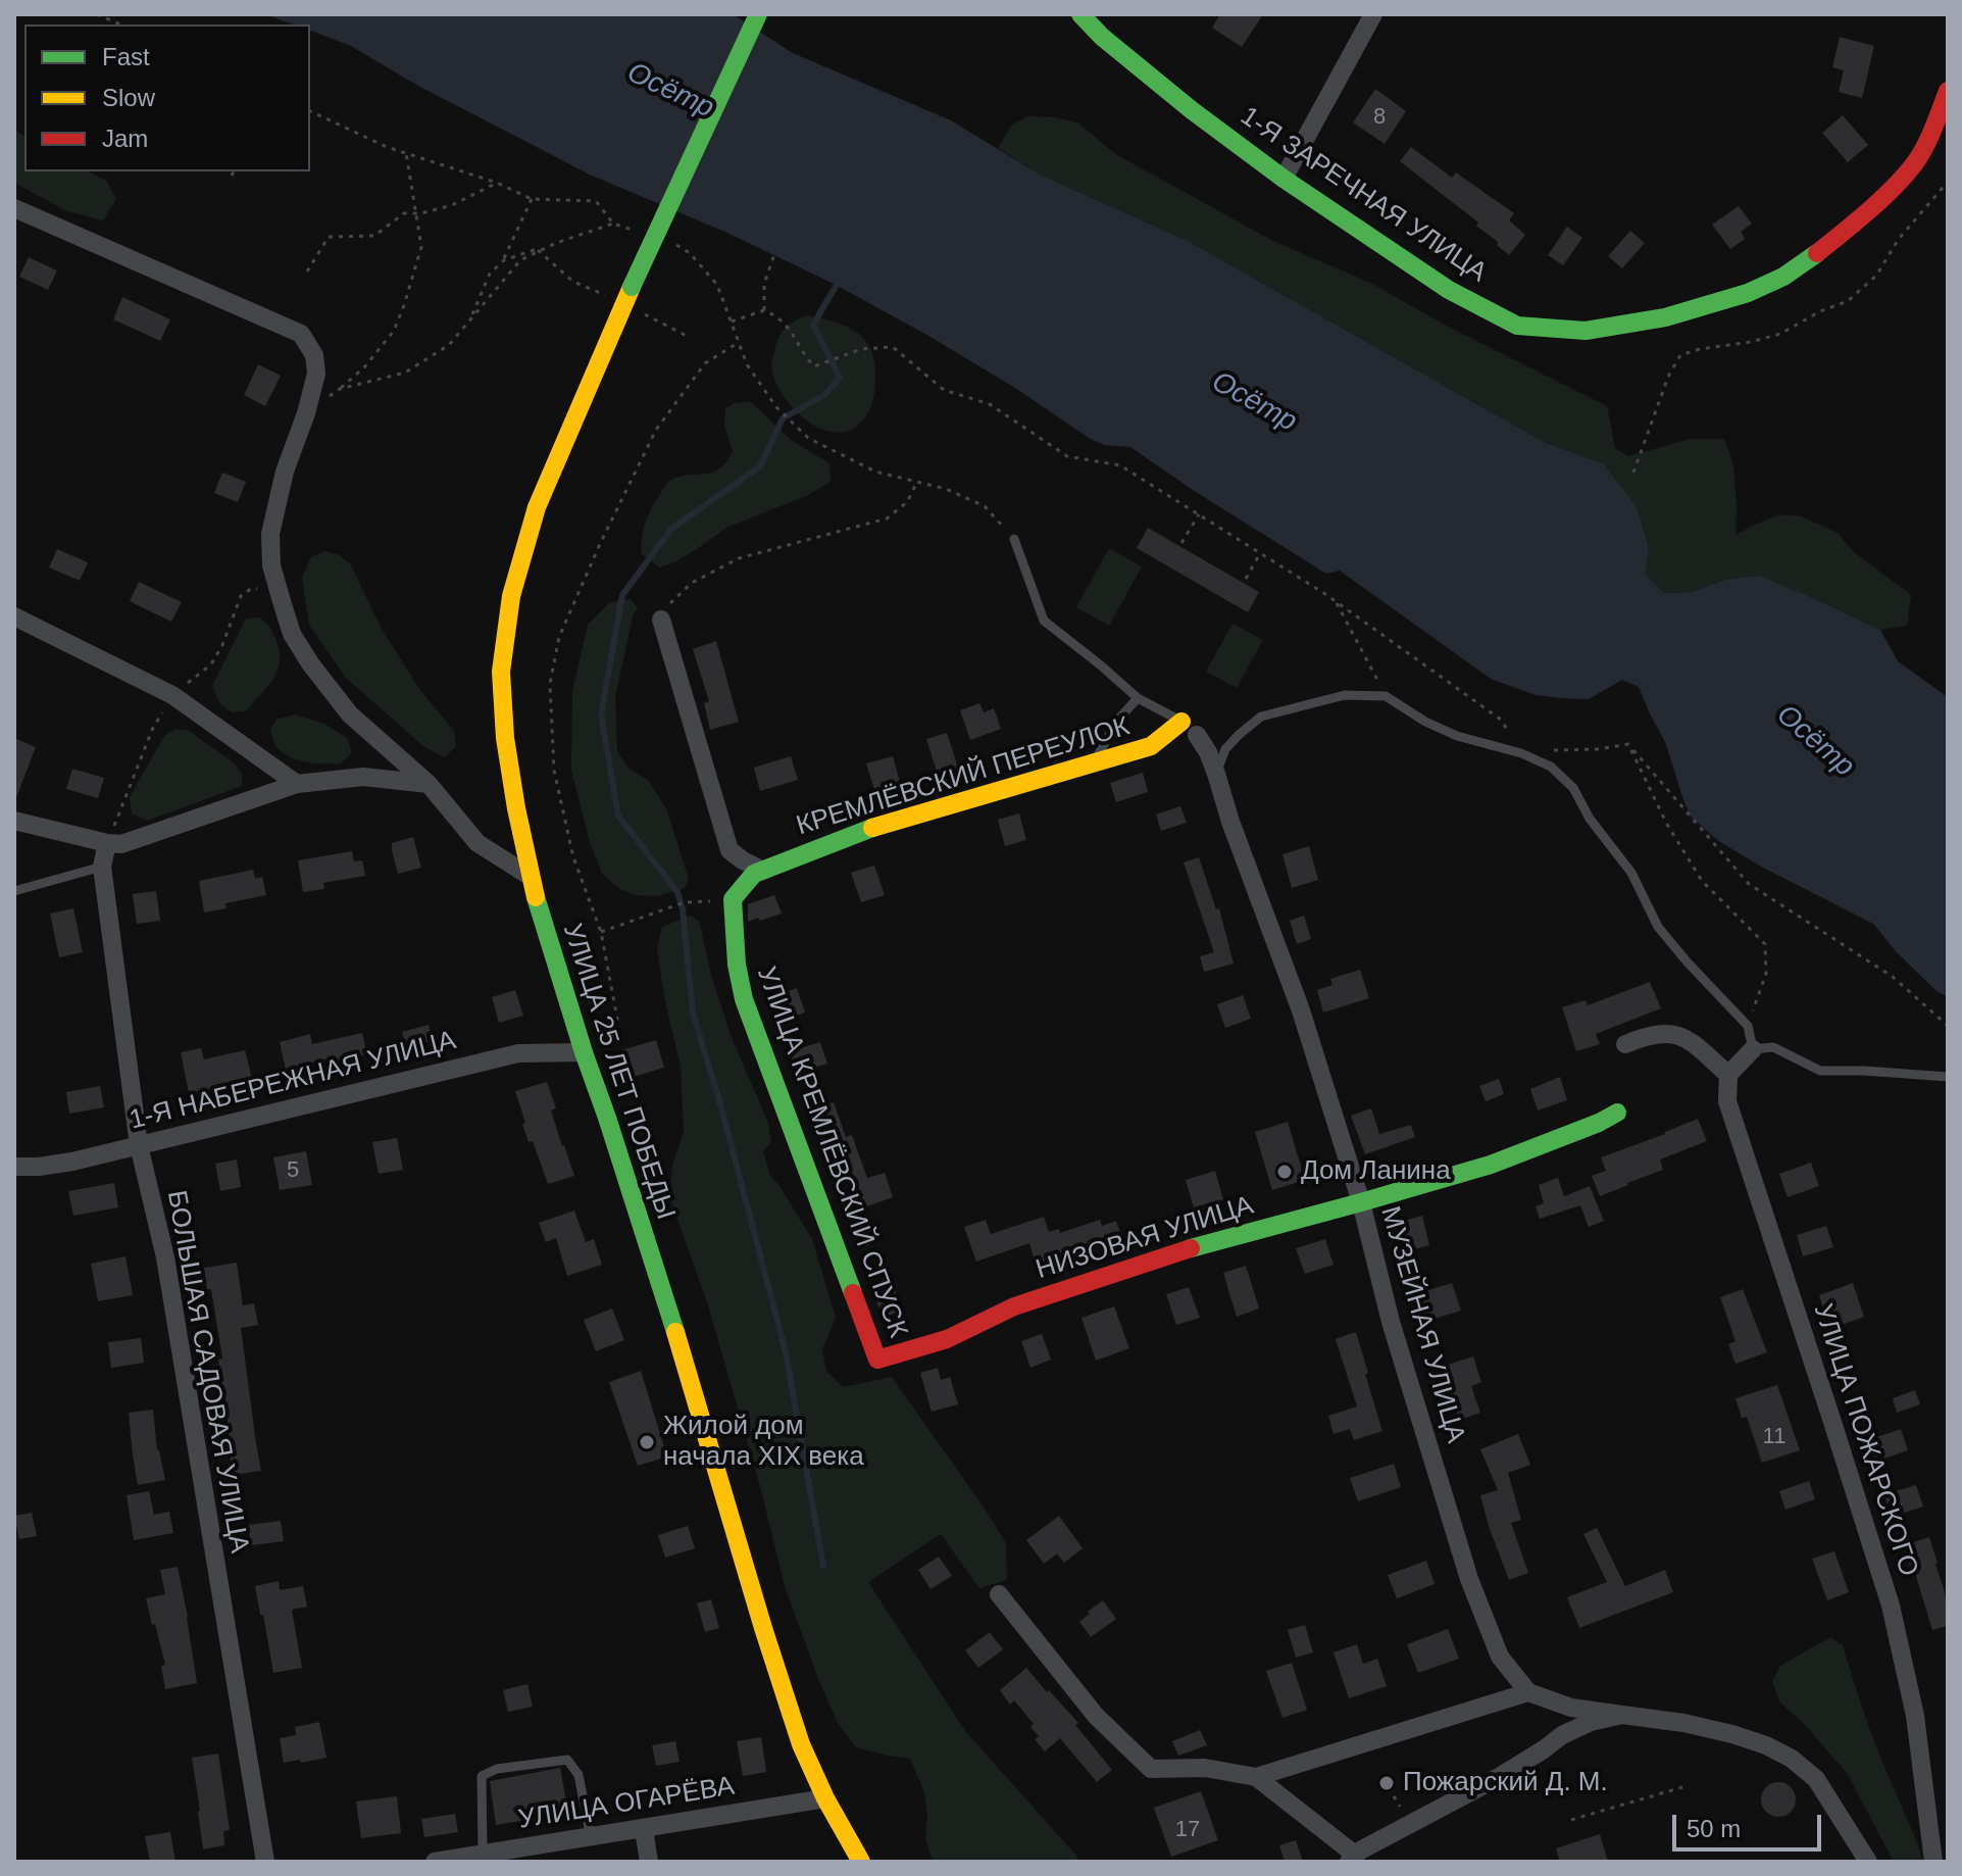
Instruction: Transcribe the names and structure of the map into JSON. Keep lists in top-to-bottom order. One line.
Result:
{"streets":{"street":["1-Я ЗАРЕЧНАЯ УЛИЦА","КРЕМЛЁВСКИЙ ПЕРЕУЛОК","УЛИЦА 25 ЛЕТ ПОБЕДЫ","1-Я НАБЕРЕЖНАЯ УЛИЦА","УЛИЦА КРЕМЛЁВСКИЙ СПУСК","НИЗОВАЯ УЛИЦА","МУЗЕЙНАЯ УЛИЦА","БОЛЬШАЯ САДОВАЯ УЛИЦА","УЛИЦА ПОЖАРСКОГО","УЛИЦА ОГАРЁВА"]},"crossings":[["УЛИЦА 25 ЛЕТ ПОБЕДЫ","1-Я НАБЕРЕЖНАЯ УЛИЦА"],["УЛИЦА 25 ЛЕТ ПОБЕДЫ","УЛИЦА ОГАРЁВА"],["1-Я НАБЕРЕЖНАЯ УЛИЦА","БОЛЬШАЯ САДОВАЯ УЛИЦА"],["УЛИЦА КРЕМЛЁВСКИЙ СПУСК","НИЗОВАЯ УЛИЦА"],["НИЗОВАЯ УЛИЦА","МУЗЕЙНАЯ УЛИЦА"]],"water":["Осётр"],"places":["Дом Ланина","Жилой дом начала XIX века","Пожарский Д. М."],"house_numbers":["8","5","11","17"],"legend":["Fast","Slow","Jam"],"scale_bar":"50 m"}
